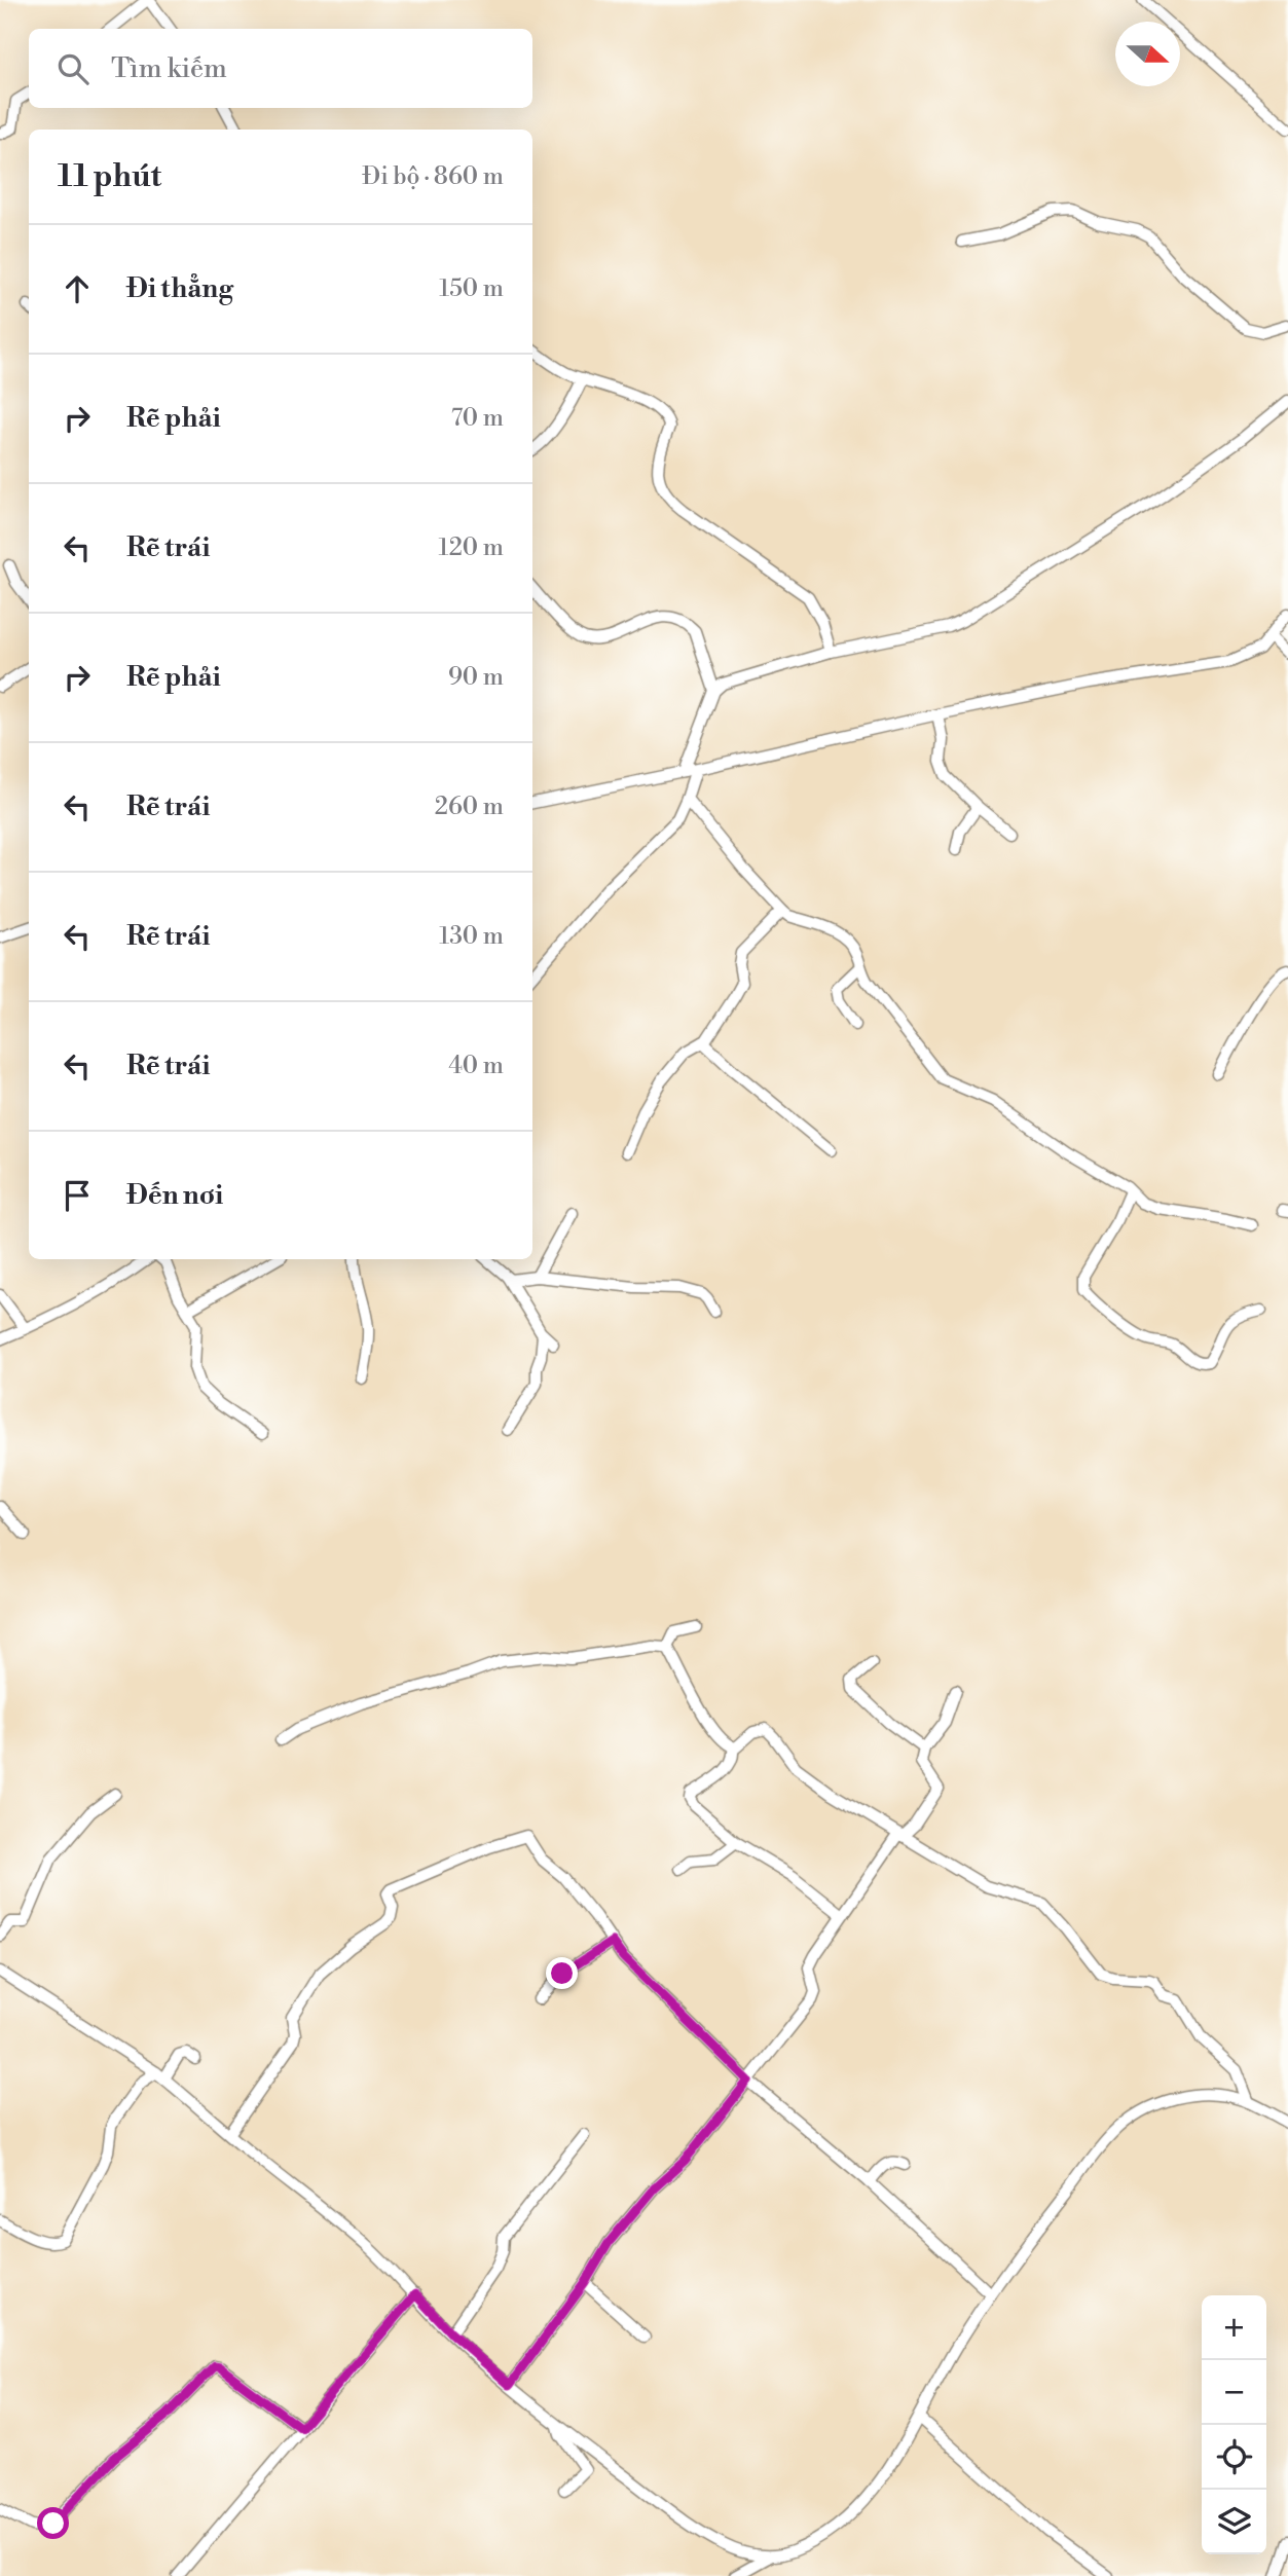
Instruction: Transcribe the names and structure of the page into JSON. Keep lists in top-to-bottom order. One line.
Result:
{"north":"right","page":{"search":"Tìm kiếm","heading":["11 phút","Đi bộ · 860 m"],"list":[["Đi thẳng","150 m"],["Rẽ phải","70 m"],["Rẽ trái","120 m"],["Rẽ phải","90 m"],["Rẽ trái","260 m"],["Rẽ trái","130 m"],["Rẽ trái","40 m"],"Đến nơi"],"map_buttons":["+","−"]}}
